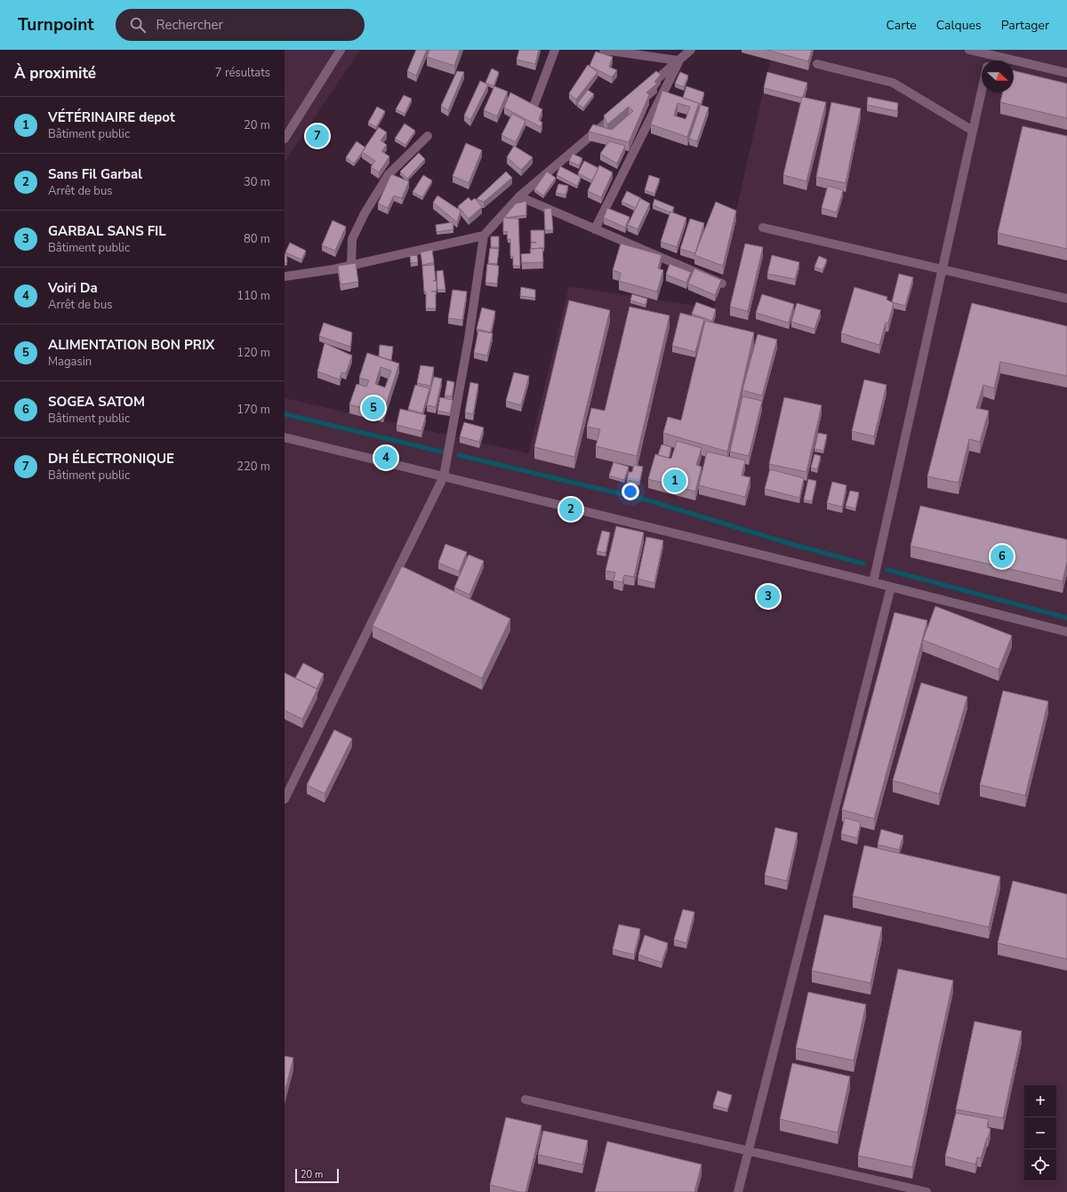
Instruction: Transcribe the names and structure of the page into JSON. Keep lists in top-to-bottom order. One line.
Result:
{"scale_bar":"20 m","north":"right","page":{"header":"Turnpoint","search":"Rechercher","nav":["Carte","Calques","Partager"],"heading":["À proximité","7 résultats"],"list":[{"mark":"1","name":"VÉTÉRINAIRE depot","note":"Bâtiment public","value":"20 m"},{"mark":"2","name":"Sans Fil Garbal","note":"Arrêt de bus","value":"30 m"},{"mark":"3","name":"GARBAL SANS FIL","note":"Bâtiment public","value":"80 m"},{"mark":"4","name":"Voiri Da","note":"Arrêt de bus","value":"110 m"},{"mark":"5","name":"ALIMENTATION BON PRIX","note":"Magasin","value":"120 m"},{"mark":"6","name":"SOGEA SATOM","note":"Bâtiment public","value":"170 m"},{"mark":"7","name":"DH ÉLECTRONIQUE","note":"Bâtiment public","value":"220 m"}],"pins":["7","5","4","1","2","6","3"],"map_buttons":["+","−"],"scale":"20 m"}}
